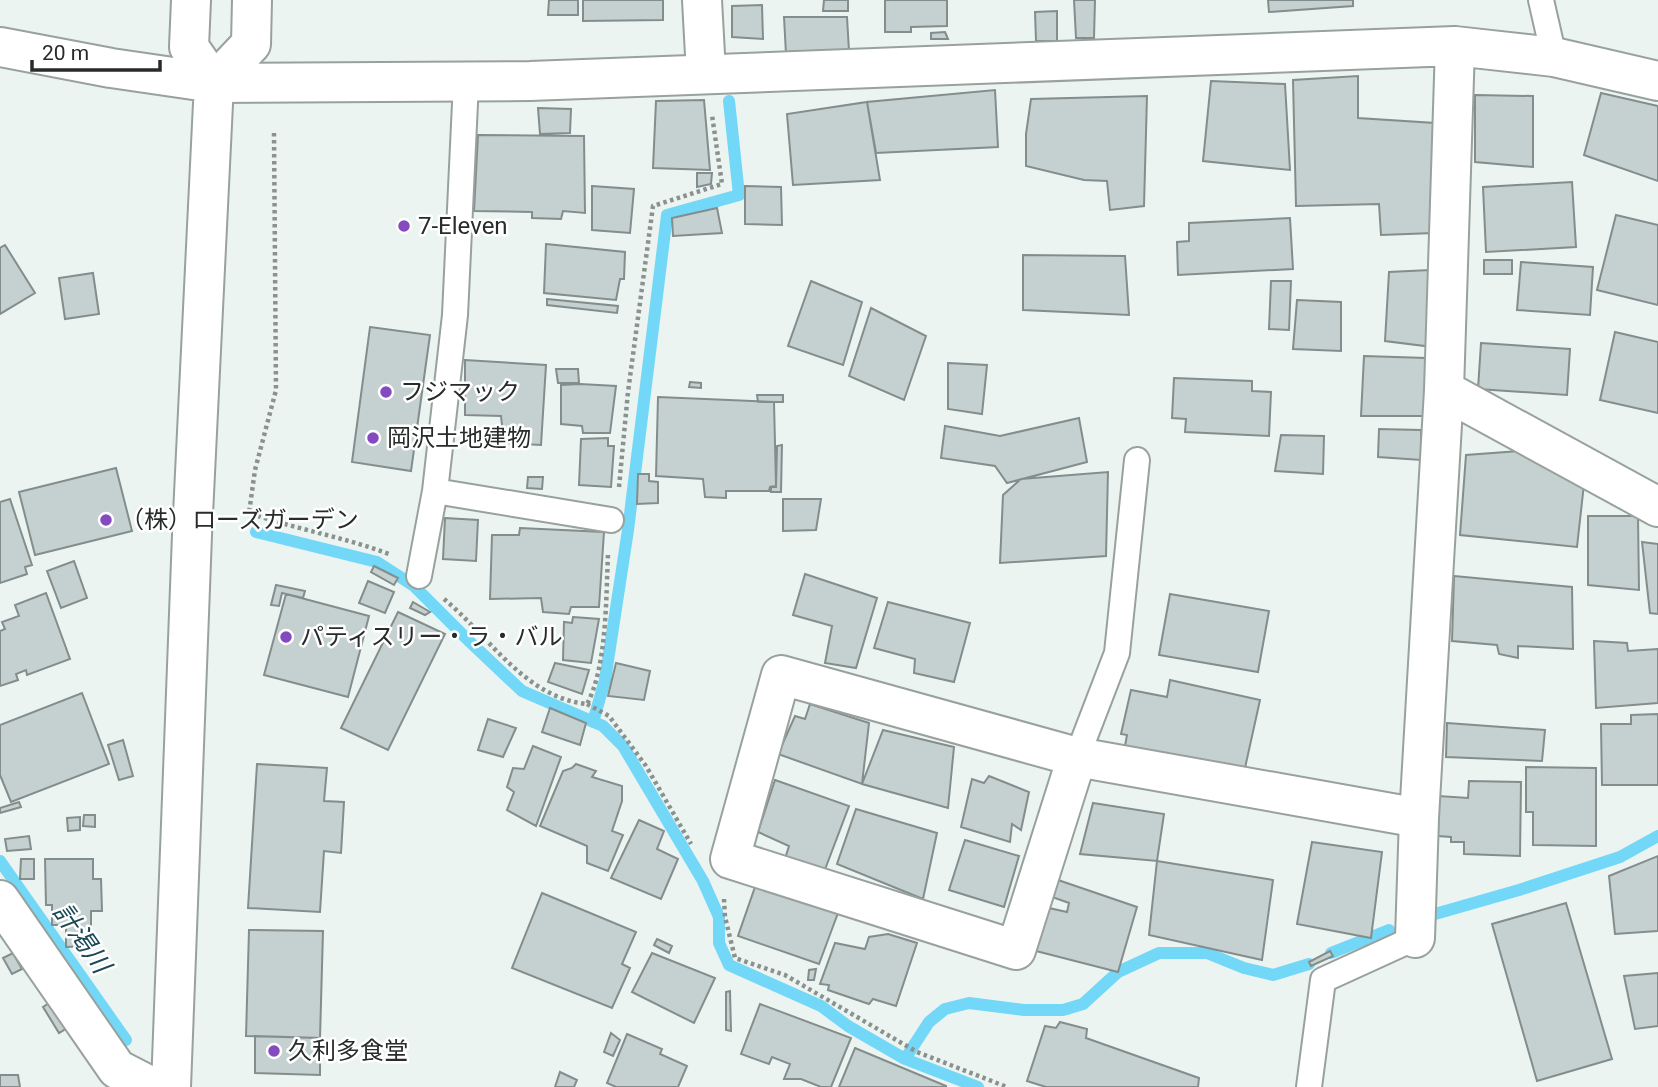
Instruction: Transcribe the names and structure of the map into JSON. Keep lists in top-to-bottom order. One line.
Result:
{"water":["計渇川"],"places":["7-Eleven","フジマック","岡沢土地建物","（株）ローズガーデン","パティスリー・ラ・バル","久利多食堂"],"scale_bar":"20 m"}
